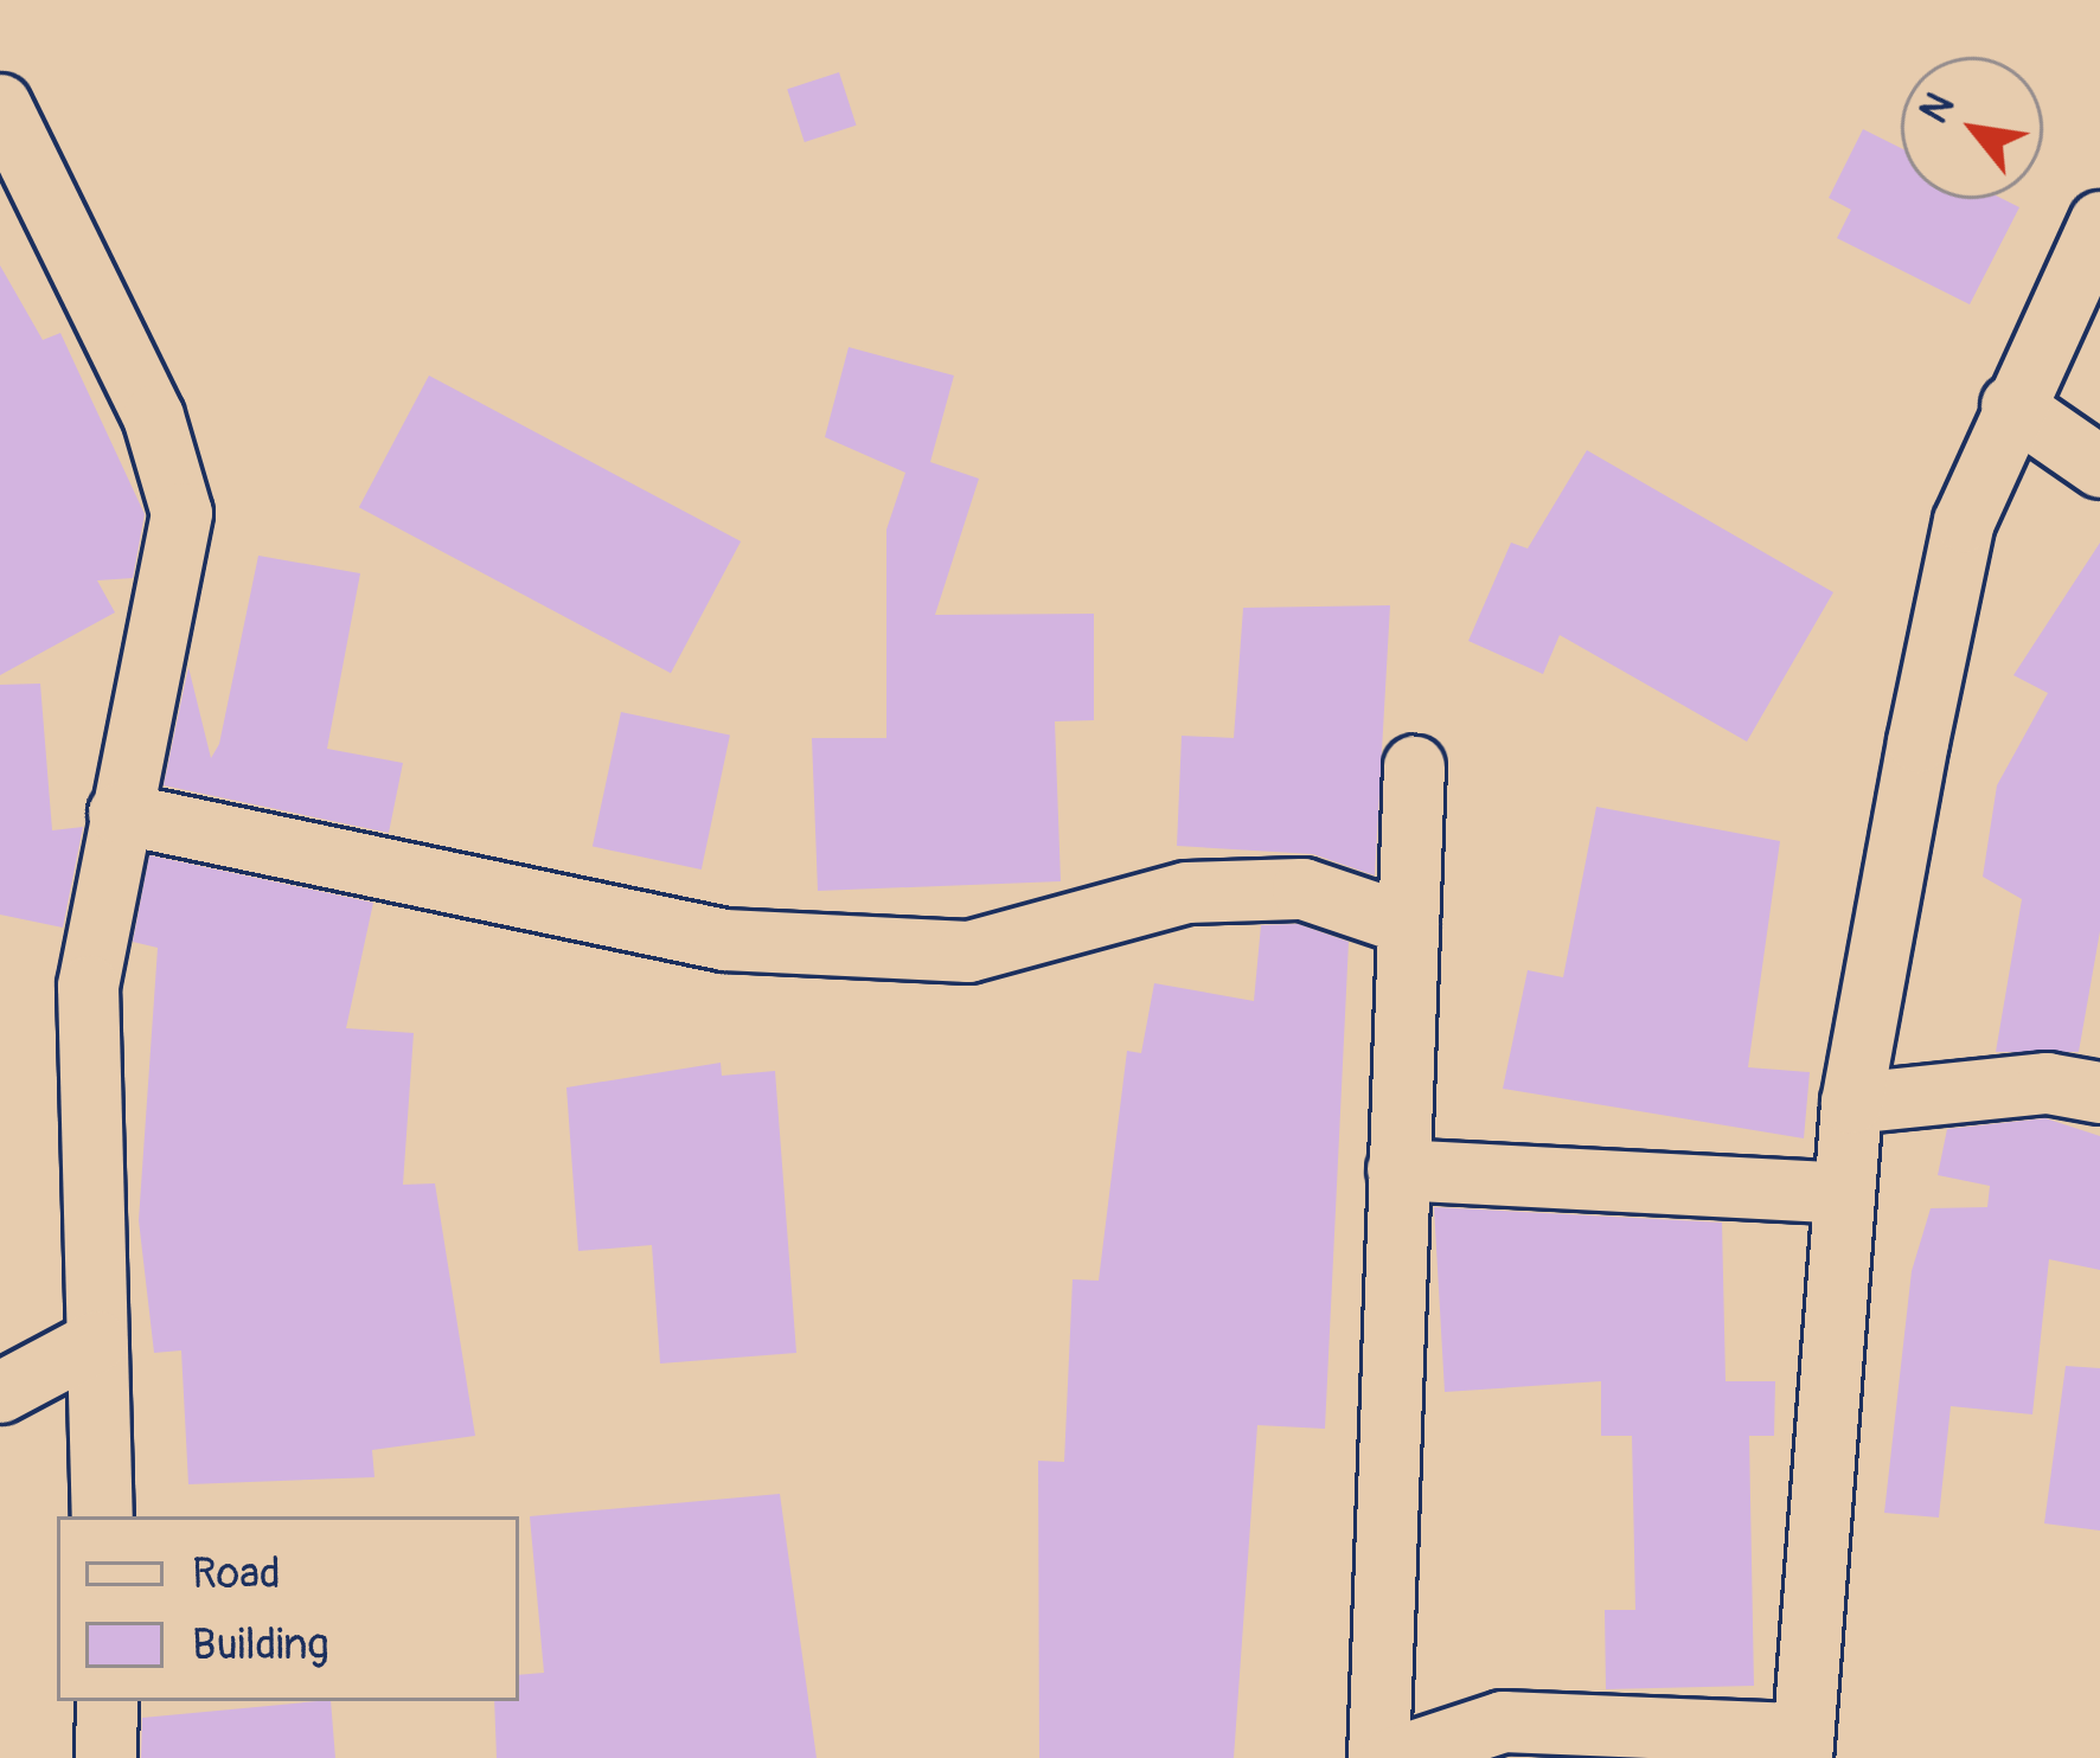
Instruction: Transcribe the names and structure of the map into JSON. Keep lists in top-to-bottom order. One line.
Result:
{"legend":["Road","Building"],"north":"top left"}
